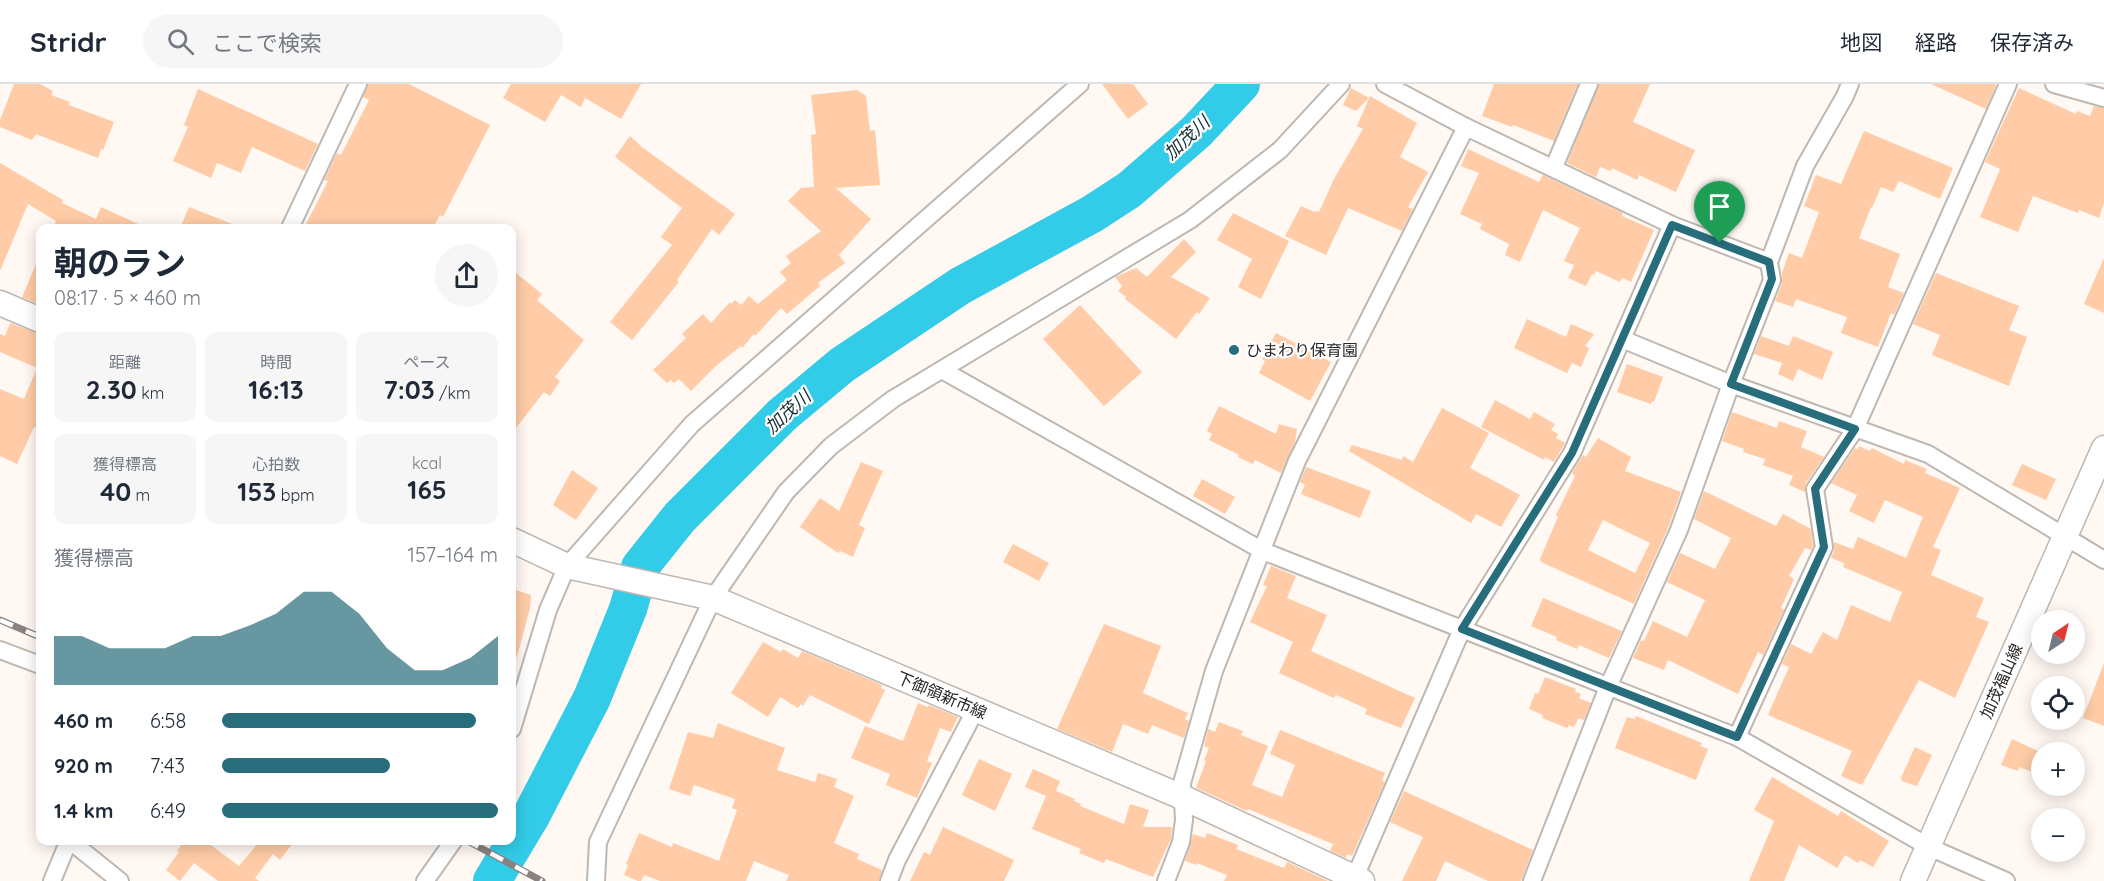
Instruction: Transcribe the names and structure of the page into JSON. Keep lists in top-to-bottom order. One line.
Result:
{"streets":{"main road":["加茂福山線","下御領新市線"]},"water":["加茂川"],"places":["ひまわり保育園"],"north":"top right","page":{"header":"Stridr","search":"ここで検索","nav":["地図","経路","保存済み"],"heading":["朝のラン","08:17 · 5 × 460 m"],"stats":[["距離","2.30 km"],["時間","16:13"],["ペース","7:03 /km"],["獲得標高","40 m"],["心拍数","153 bpm"],["kcal","165"]],"chart":["獲得標高","157–164 m"],"map_buttons":["+","−"],"list":[{"name":"460 m","note":"6:58"},{"name":"920 m","note":"7:43"},{"name":"1.4 km","note":"6:49"}]}}
